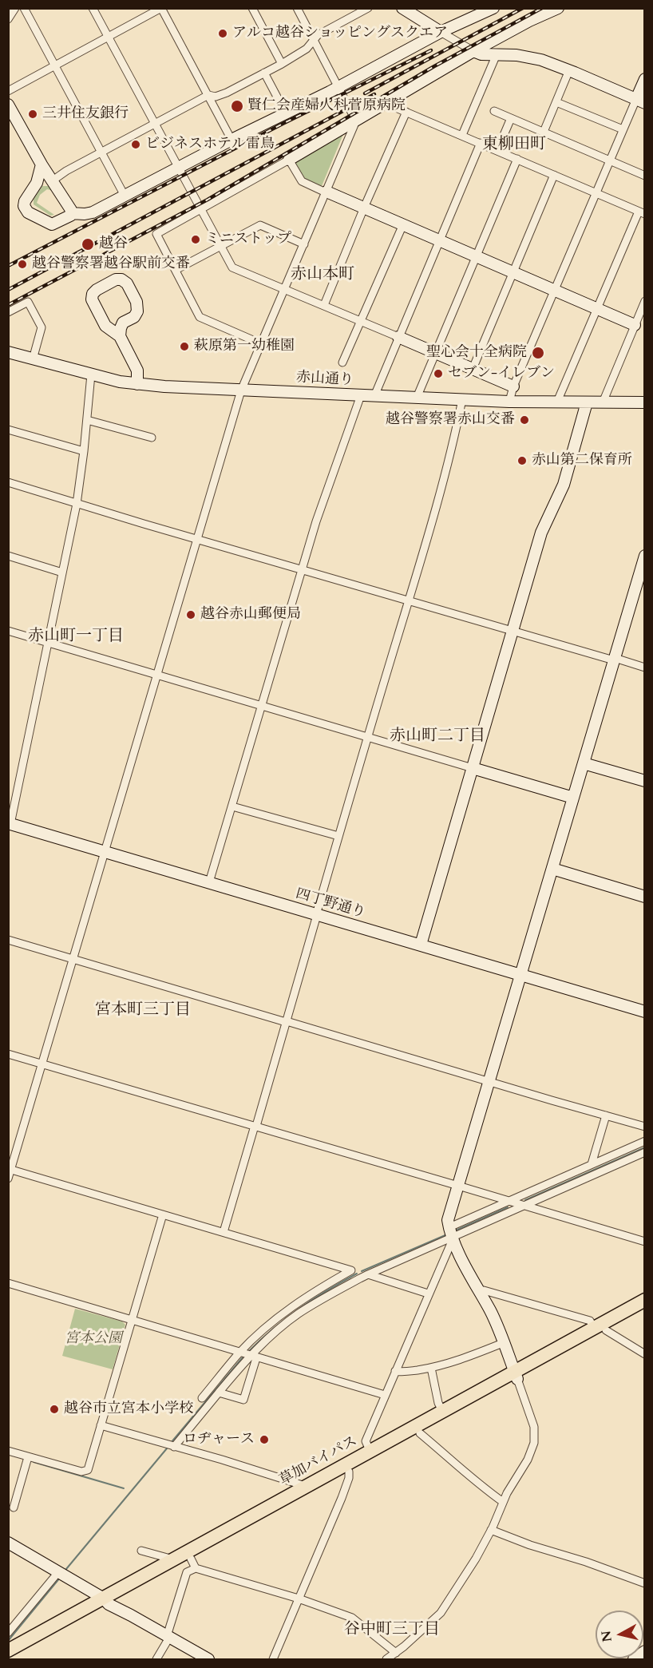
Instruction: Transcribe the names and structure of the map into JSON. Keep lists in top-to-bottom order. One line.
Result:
{"streets":{"highway":["草加バイパス"],"street":["赤山通り","四丁野通り"]},"districts":["東柳田町","赤山本町","赤山町一丁目","赤山町二丁目","宮本町三丁目","谷中町三丁目"],"parks":["宮本公園"],"places":["アルコ越谷ショッピングスクエア","賢仁会産婦人科菅原病院","三井住友銀行","ビジネスホテル雷鳥","ミニストップ","越谷","越谷警察署越谷駅前交番","萩原第一幼稚園","聖心会十全病院","セブン-イレブン","越谷警察署赤山交番","赤山第二保育所","越谷赤山郵便局","越谷市立宮本小学校","ロヂャース"],"north":"left"}
